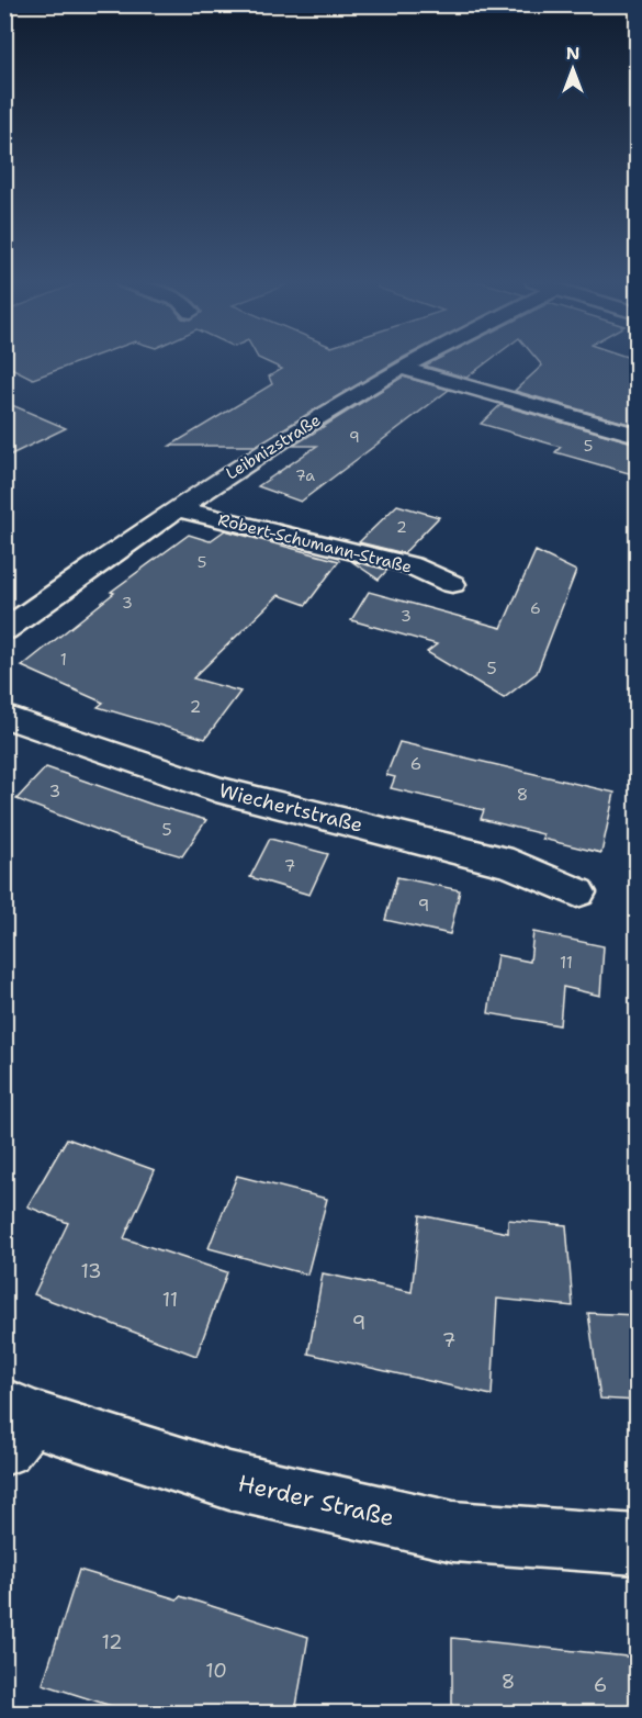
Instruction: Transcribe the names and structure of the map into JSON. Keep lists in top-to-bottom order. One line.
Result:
{"streets":{"street":["Leibnizstraße","Robert-Schumann-Straße","Wiechertstraße","Herder Straße"]},"crossings":[["Leibnizstraße","Robert-Schumann-Straße"]],"house_numbers":["9","5","7a","2","5","3","6","3","1","5","2","6","3","8","5","7","9","11","13","11","9","7","12","10","8","6"],"north":"top"}
